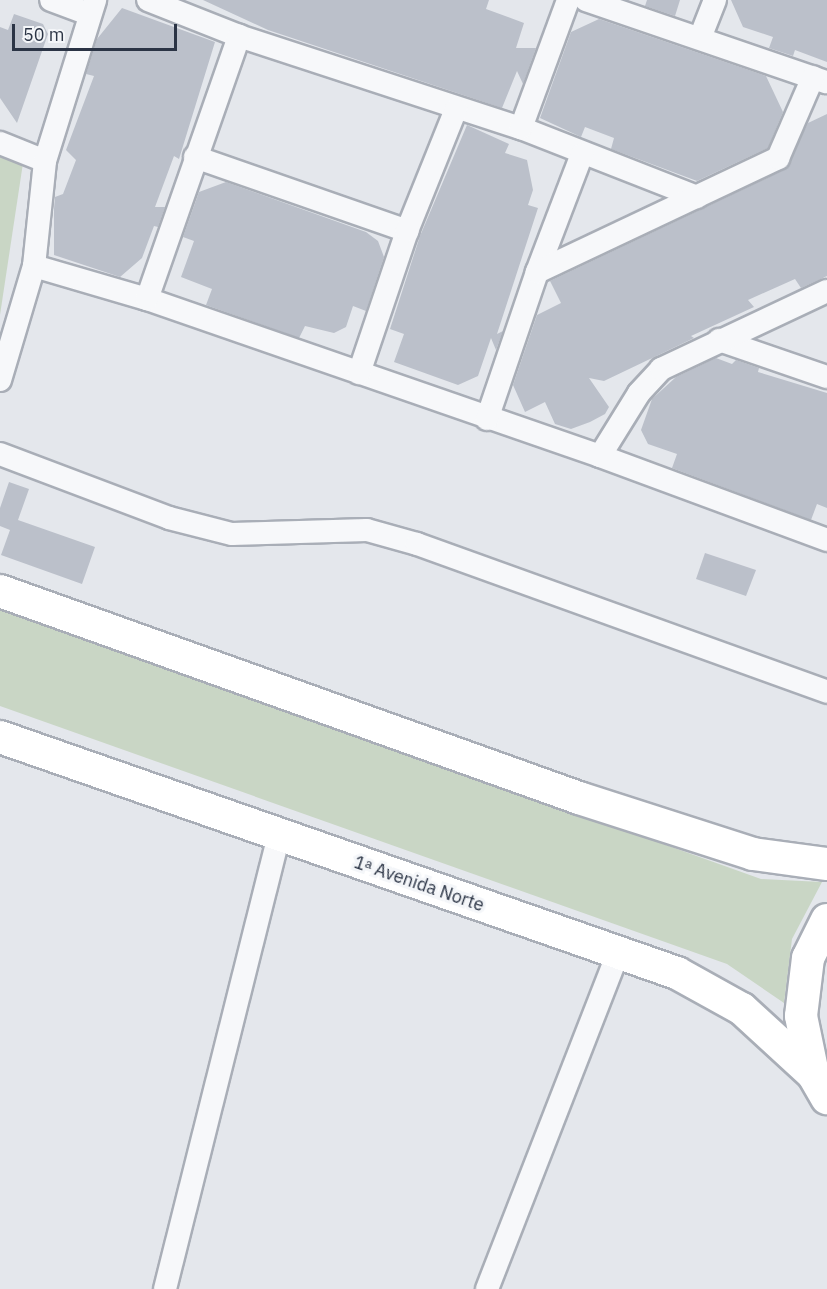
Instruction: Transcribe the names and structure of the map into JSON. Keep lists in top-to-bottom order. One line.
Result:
{"streets":{"main road":["1ᵃ Avenida Norte"]},"scale_bar":"50 m"}
